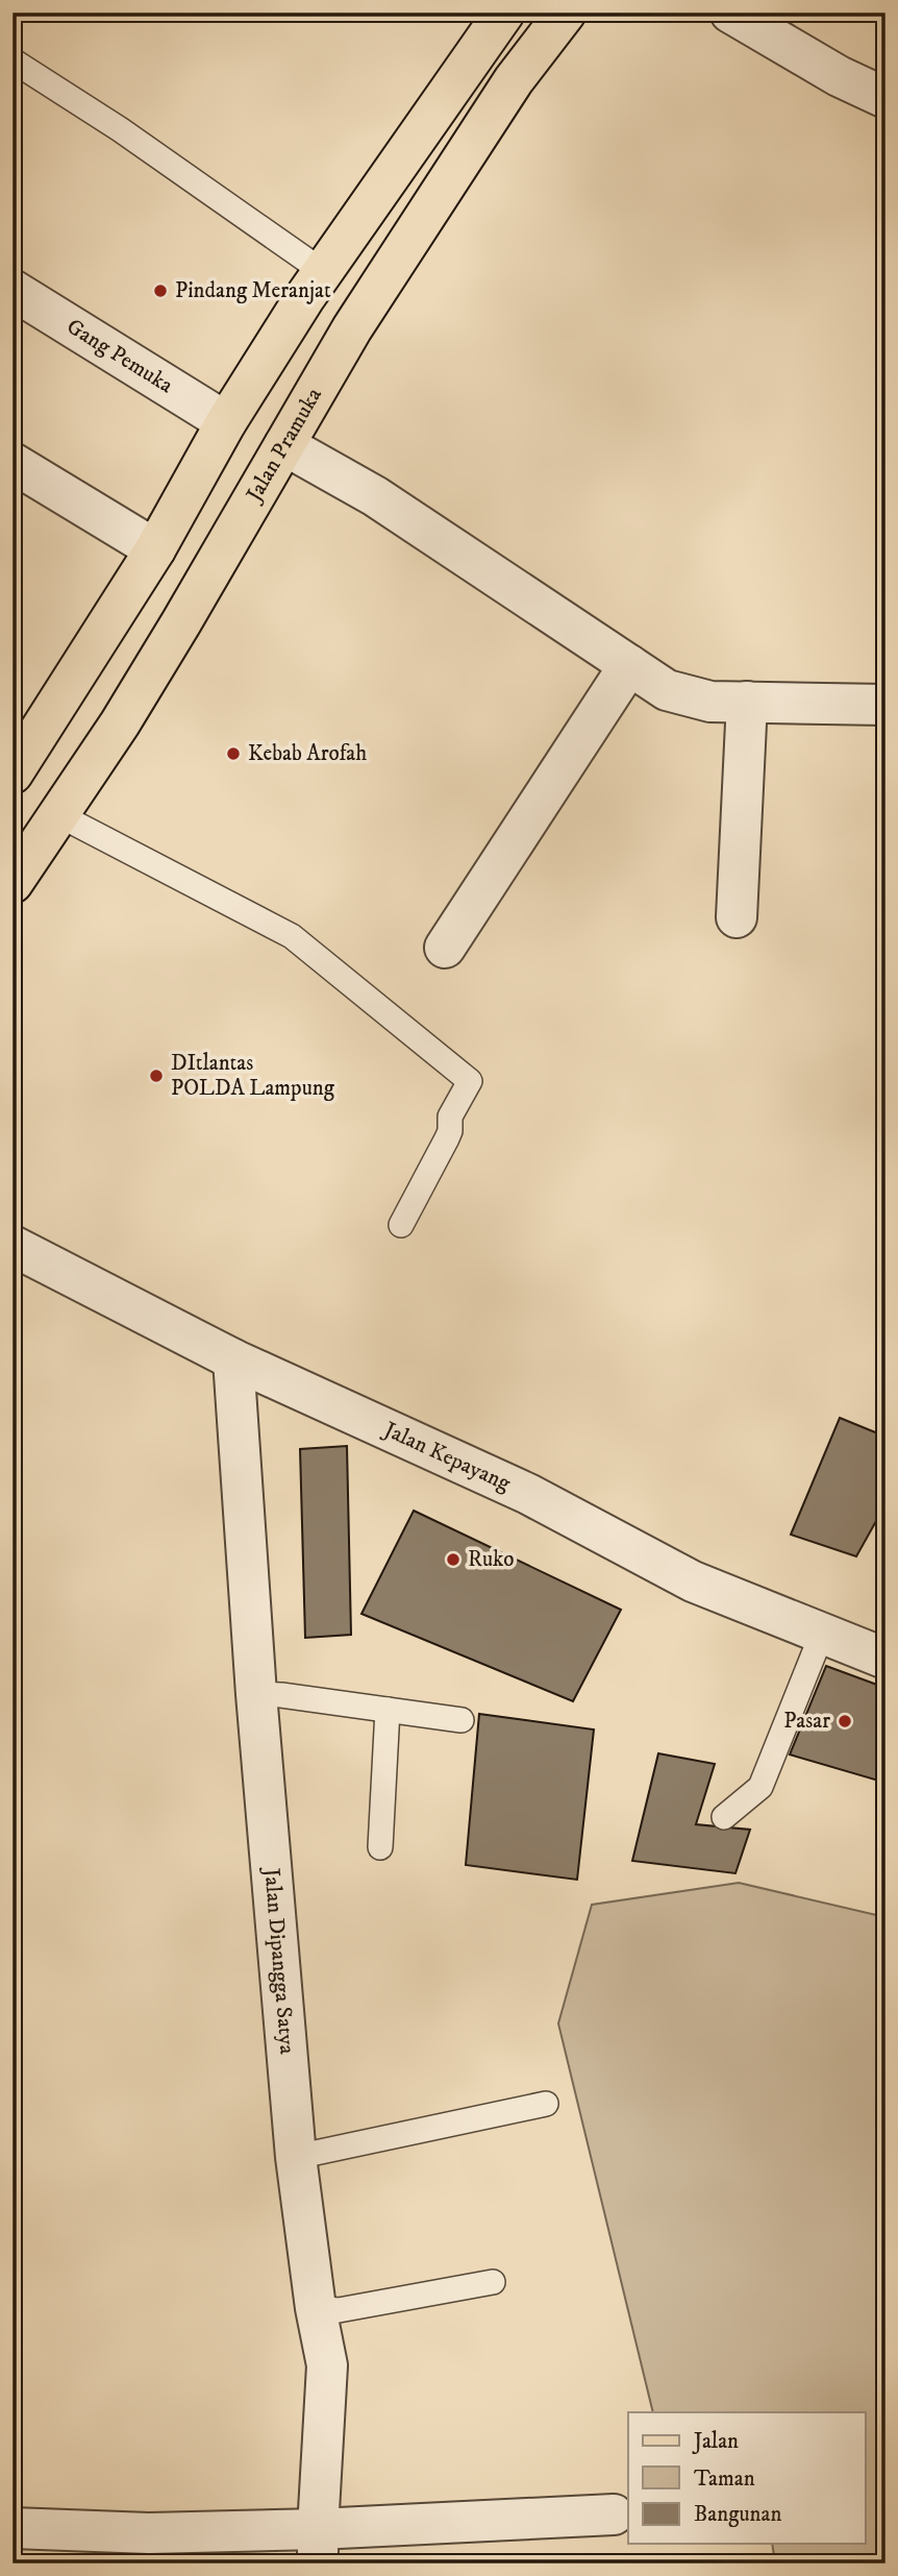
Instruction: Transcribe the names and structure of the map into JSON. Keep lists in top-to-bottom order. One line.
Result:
{"streets":{"main road":["Jalan Pramuka"],"street":["Gang Pemuka","Jalan Kepayang","Jalan Dipangga Satya"]},"crossings":[["Jalan Kepayang","Jalan Dipangga Satya"]],"places":["Pindang Meranjat","Kebab Arofah","DItlantas POLDA Lampung","Ruko","Pasar"],"legend":["Jalan","Taman","Bangunan"]}
